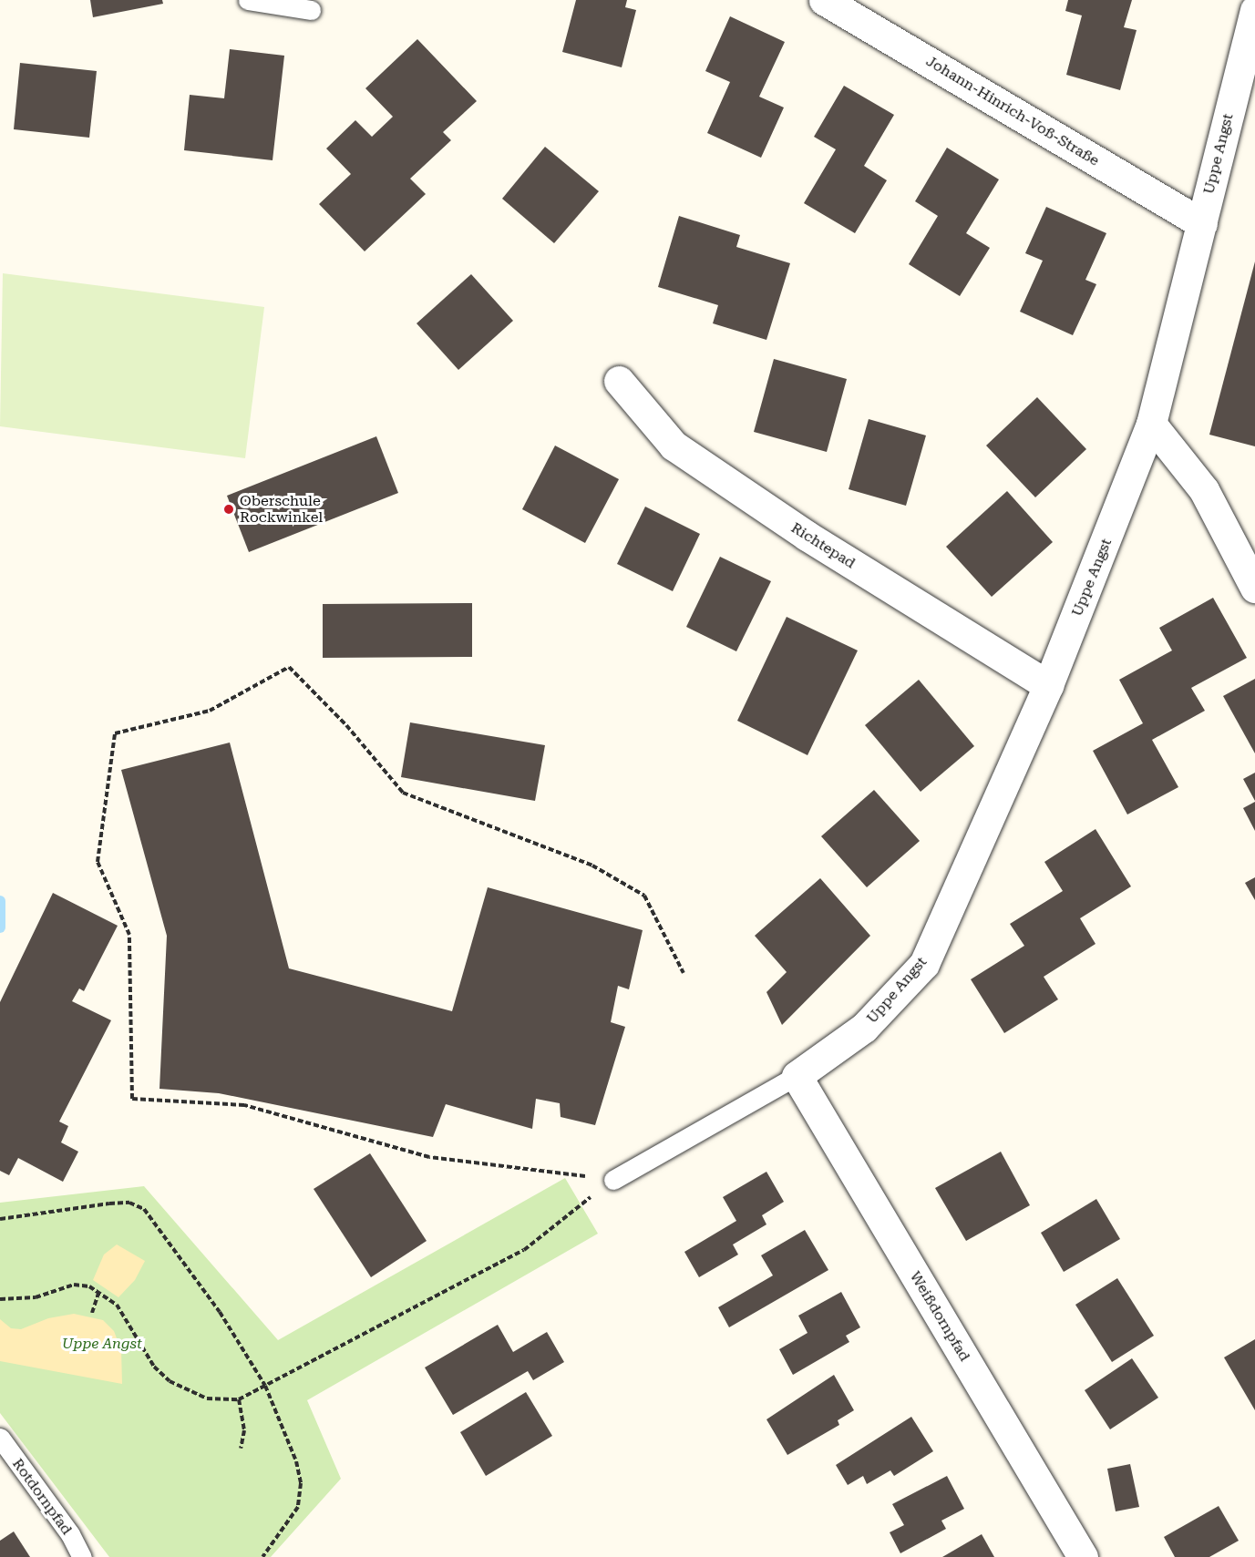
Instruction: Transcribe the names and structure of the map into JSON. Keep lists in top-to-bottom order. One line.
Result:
{"streets":{"street":["Johann-Hinrich-Voß-Straße","Uppe Angst","Richtepad","Weißdornpfad"],"lane":["Rotdornpfad"]},"crossings":[["Johann-Hinrich-Voß-Straße","Uppe Angst"],["Uppe Angst","Richtepad"],["Uppe Angst","Weißdornpfad"]],"parks":["Uppe Angst"],"places":["Oberschule Rockwinkel"]}
